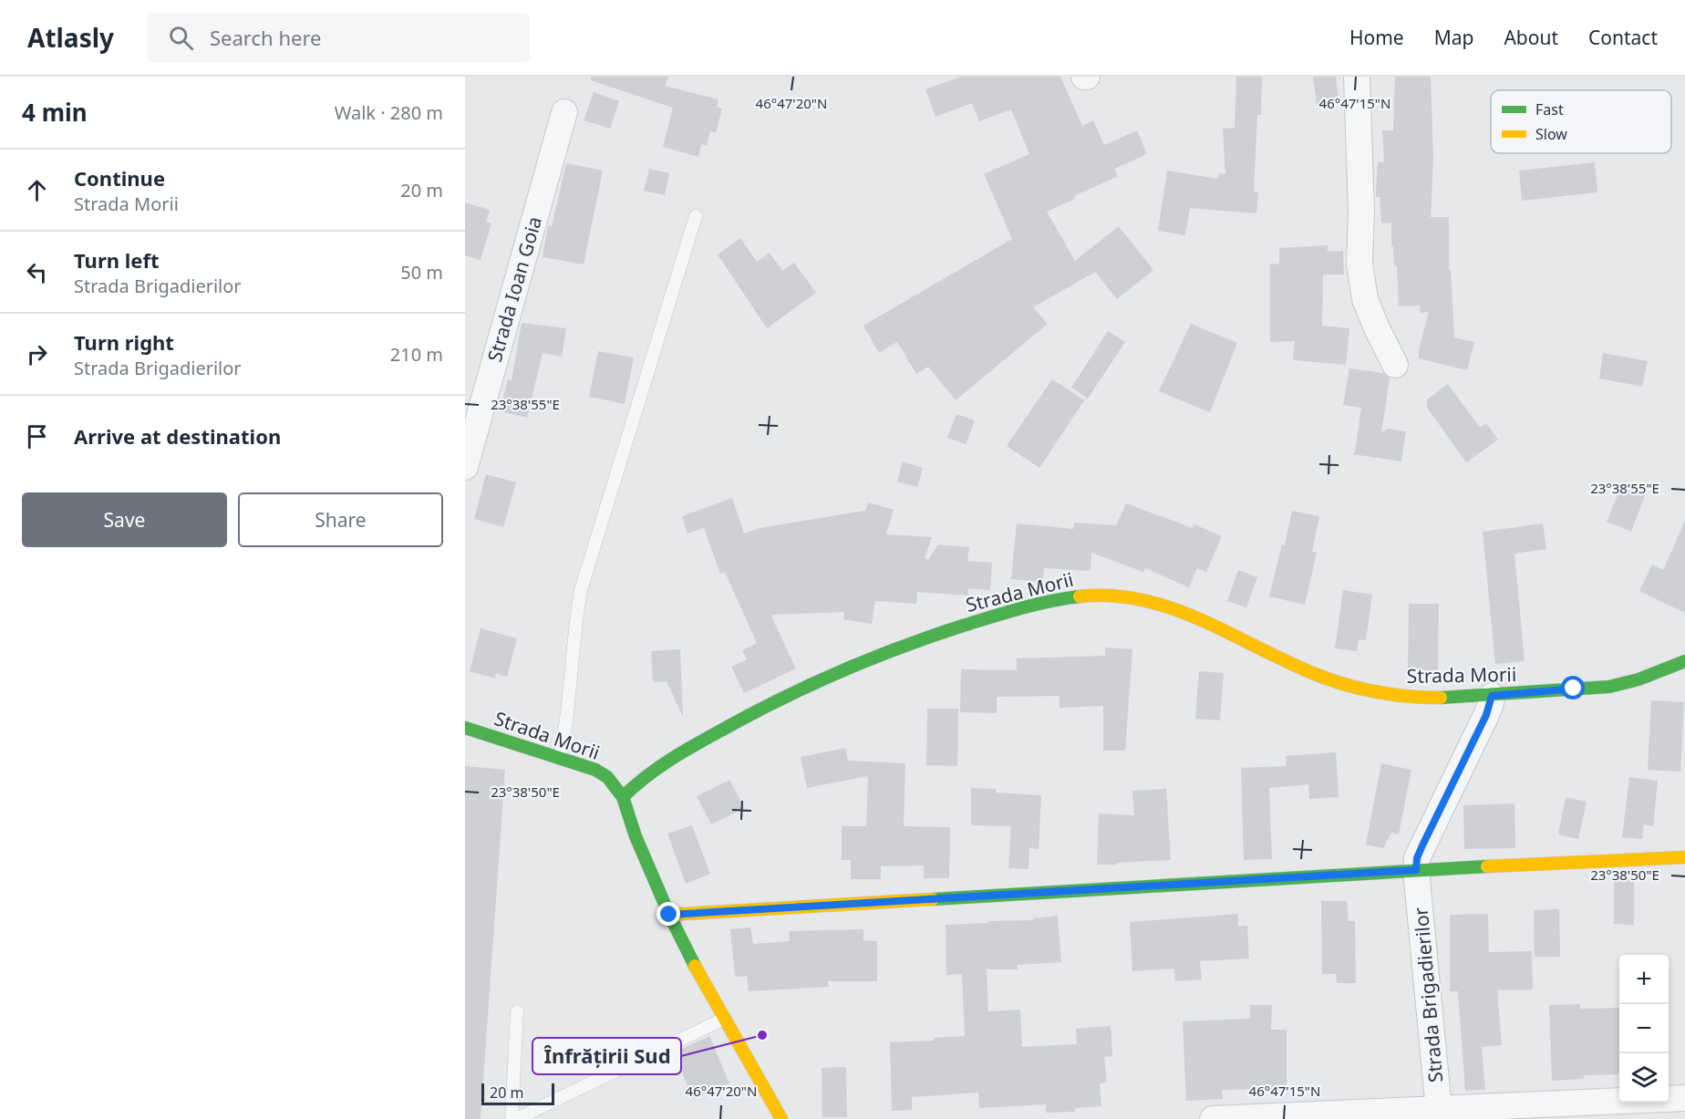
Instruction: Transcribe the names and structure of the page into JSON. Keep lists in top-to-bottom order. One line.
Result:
{"streets":{"street":["Strada Ioan Goia","Strada Morii","Strada Brigadierilor"]},"crossings":[["Strada Morii","Strada Brigadierilor"]],"places":["Înfrățirii Sud"],"legend":["Fast","Slow"],"scale_bar":"20 m","page":{"header":"Atlasly","search":"Search here","nav":["Home","Map","About","Contact"],"heading":["4 min","Walk · 280 m"],"list":[["Continue","Strada Morii","20 m"],["Turn left","Strada Brigadierilor","50 m"],["Turn right","Strada Brigadierilor","210 m"],"Arrive at destination"],"buttons":["Save","Share"],"map_buttons":["+","−"],"scale":"20 m"},"coordinates":["46°47'20\"N","46°47'15\"N","23°38'55\"E","23°38'50\"E"]}
